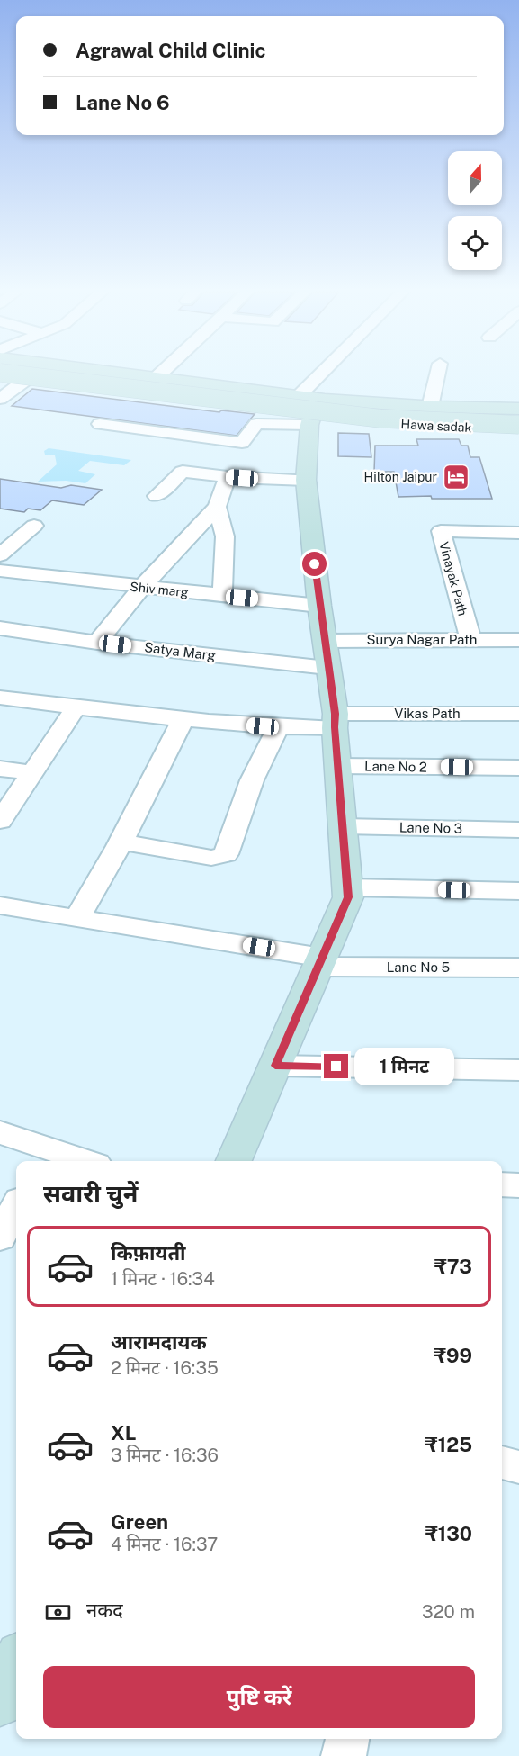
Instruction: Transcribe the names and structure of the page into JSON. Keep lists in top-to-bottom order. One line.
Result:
{"streets":{"main road":["Hawa sadak"],"street":["Vinayak Path","Shiv marg","Surya Nagar Path","Satya Marg","Vikas Path","Lane No 2","Lane No 3","Lane No 5"]},"crossings":[["Vinayak Path","Surya Nagar Path"]],"places":{"hotel":["Hilton Jaipur"]},"north":"top","page":{"banner":["Agrawal Child Clinic","Lane No 6"],"bubble":"1 मिनट","heading":"सवारी चुनें","list":[{"name":"किफ़ायती","note":"1 मिनट · 16:34","value":"₹73"},{"name":"आरामदायक","note":"2 मिनट · 16:35","value":"₹99"},{"name":"XL","note":"3 मिनट · 16:36","value":"₹125"},{"name":"Green","note":"4 मिनट · 16:37","value":"₹130"}],"pay":["नकद","320 m"],"buttons":"पुष्टि करें"}}
